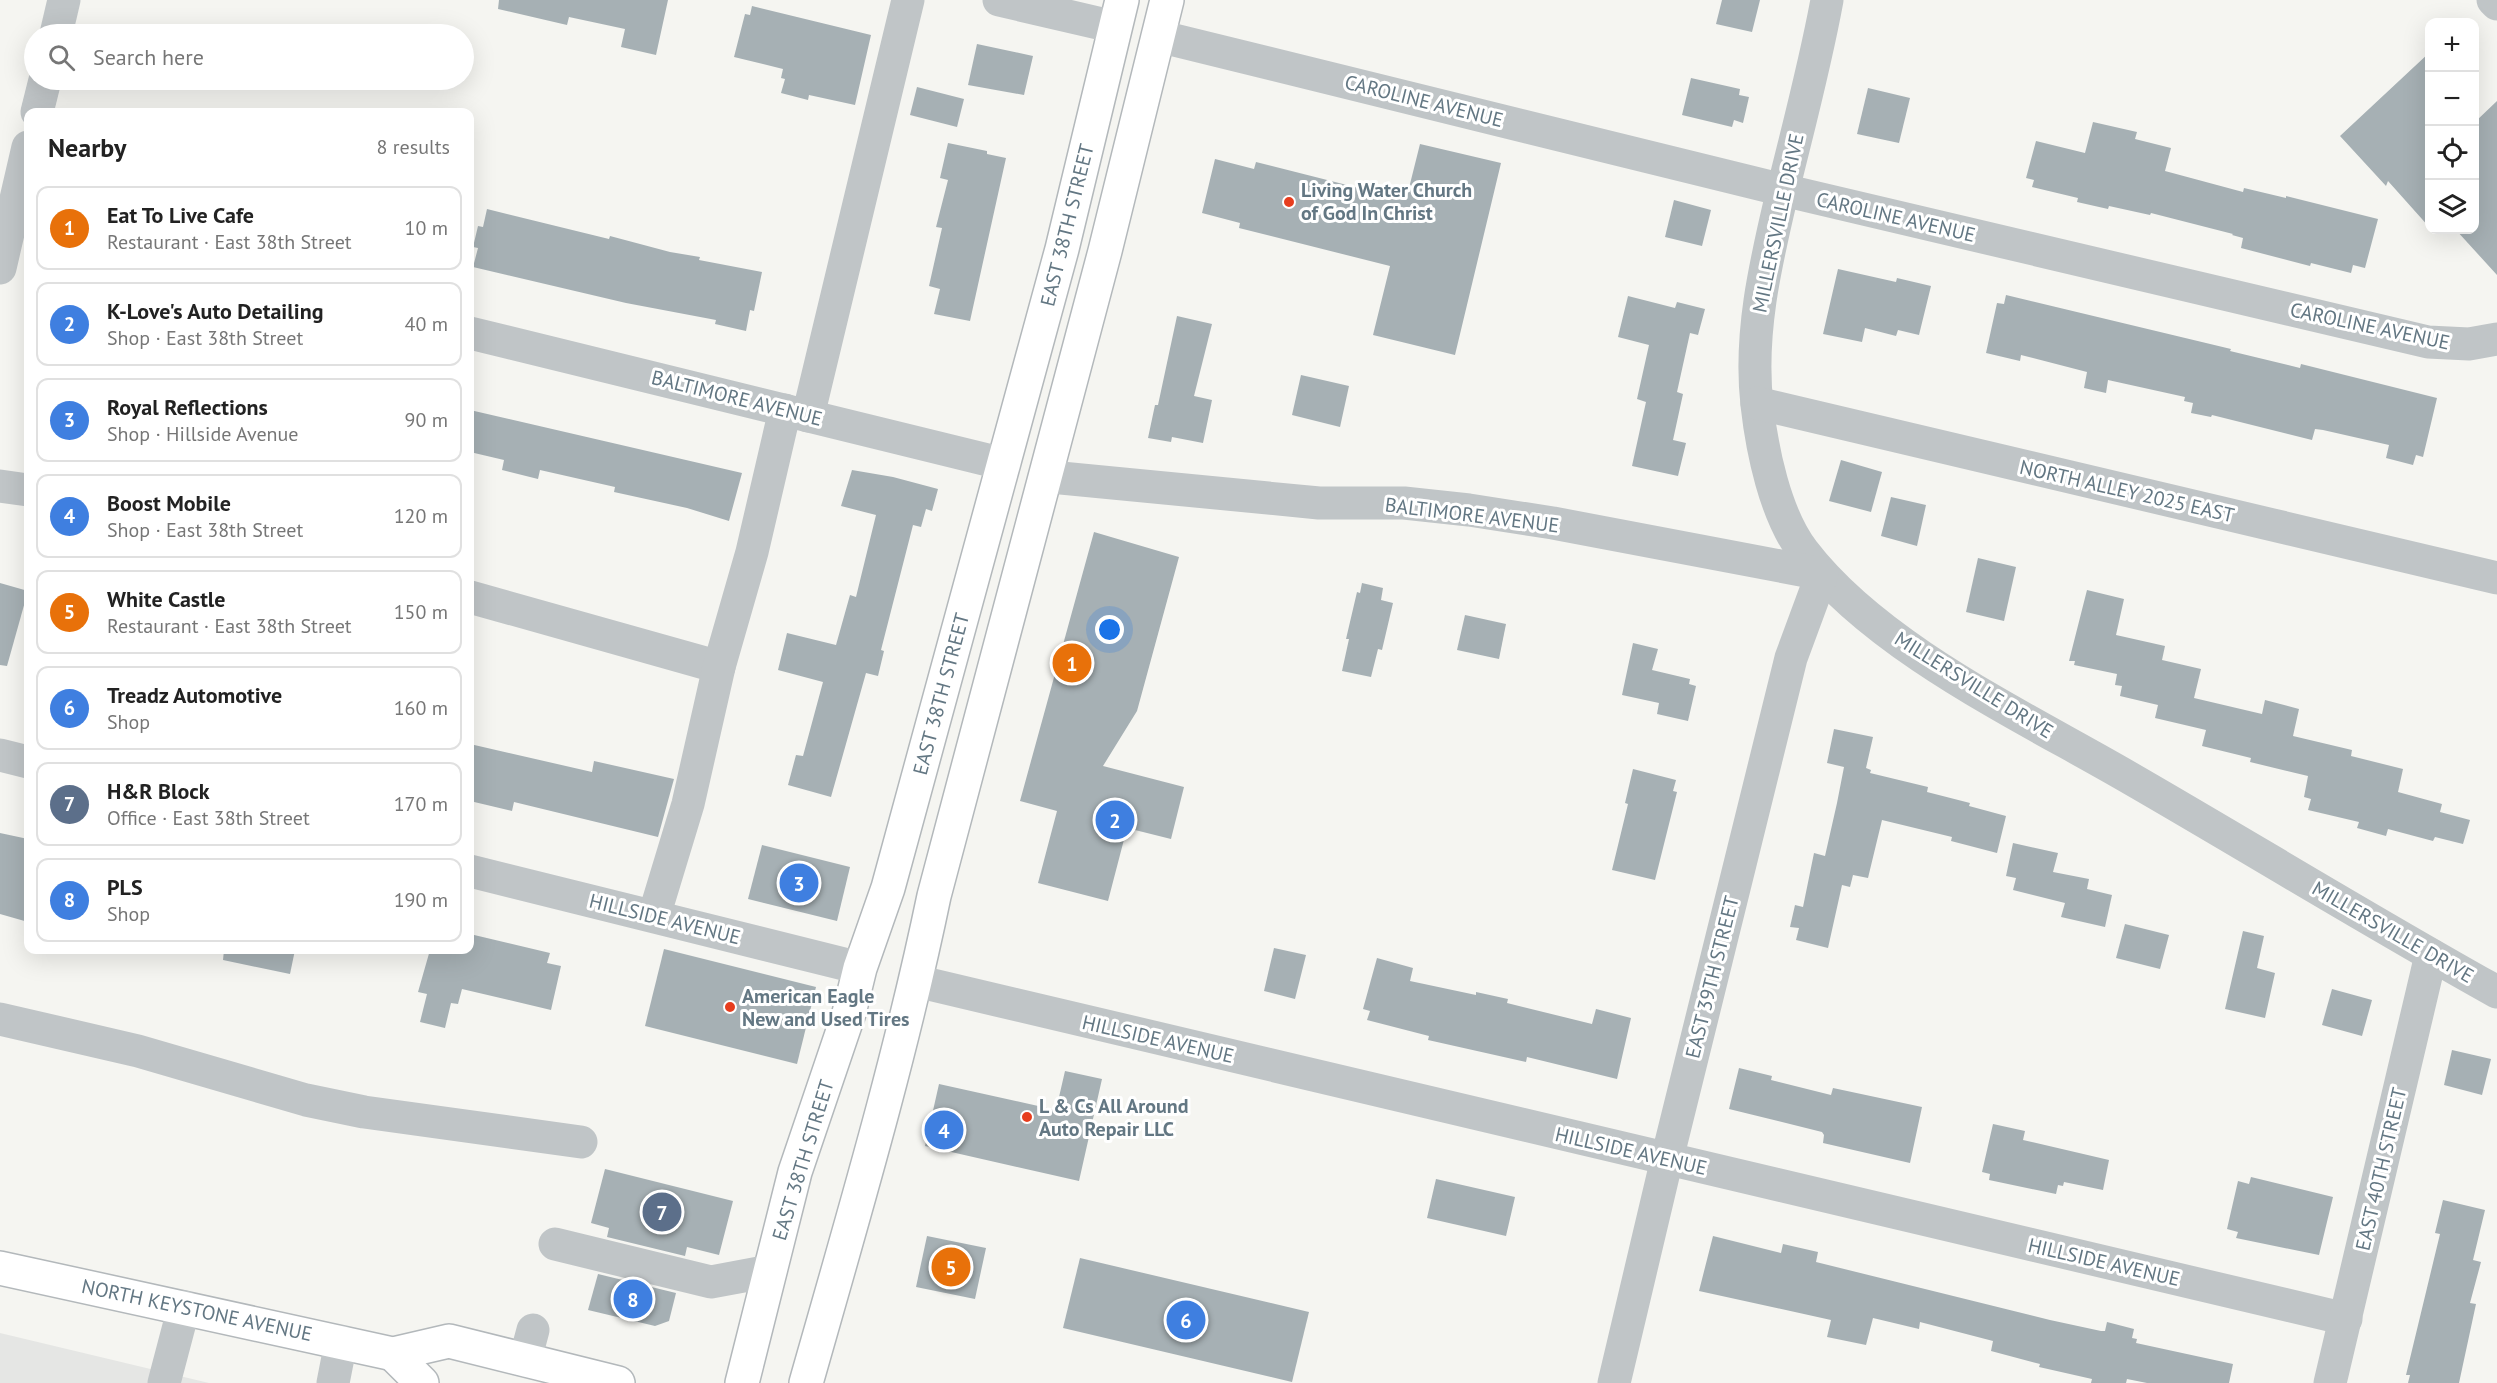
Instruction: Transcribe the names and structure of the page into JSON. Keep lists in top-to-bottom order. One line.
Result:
{"streets":{"main road":["EAST 38TH STREET","NORTH KEYSTONE AVENUE"],"street":["CAROLINE AVENUE","MILLERSVILLE DRIVE","BALTIMORE AVENUE","NORTH ALLEY 2025 EAST","HILLSIDE AVENUE","EAST 39TH STREET","EAST 40TH STREET"]},"crossings":[["CAROLINE AVENUE","MILLERSVILLE DRIVE"],["MILLERSVILLE DRIVE","BALTIMORE AVENUE"],["MILLERSVILLE DRIVE","NORTH ALLEY 2025 EAST"],["MILLERSVILLE DRIVE","EAST 39TH STREET"],["MILLERSVILLE DRIVE","EAST 40TH STREET"],["EAST 38TH STREET","BALTIMORE AVENUE"],["EAST 38TH STREET","HILLSIDE AVENUE"],["BALTIMORE AVENUE","EAST 39TH STREET"],["HILLSIDE AVENUE","EAST 39TH STREET"],["HILLSIDE AVENUE","EAST 40TH STREET"]],"places":["Living Water Church of God In Christ","American Eagle New and Used Tires","L & Cs All Around Auto Repair LLC"],"page":{"map_buttons":["+","−"],"search":"Search here","heading":["Nearby","8 results"],"list":[{"mark":"1","name":"Eat To Live Cafe","note":"Restaurant · East 38th Street","value":"10 m"},{"mark":"2","name":"K-Love's Auto Detailing","note":"Shop · East 38th Street","value":"40 m"},{"mark":"3","name":"Royal Reflections","note":"Shop · Hillside Avenue","value":"90 m"},{"mark":"4","name":"Boost Mobile","note":"Shop · East 38th Street","value":"120 m"},{"mark":"5","name":"White Castle","note":"Restaurant · East 38th Street","value":"150 m"},{"mark":"6","name":"Treadz Automotive","note":"Shop","value":"160 m"},{"mark":"7","name":"H&R Block","note":"Office · East 38th Street","value":"170 m"},{"mark":"8","name":"PLS","note":"Shop","value":"190 m"}],"pins":["1","2","3","4","7","5","8","6"]}}
